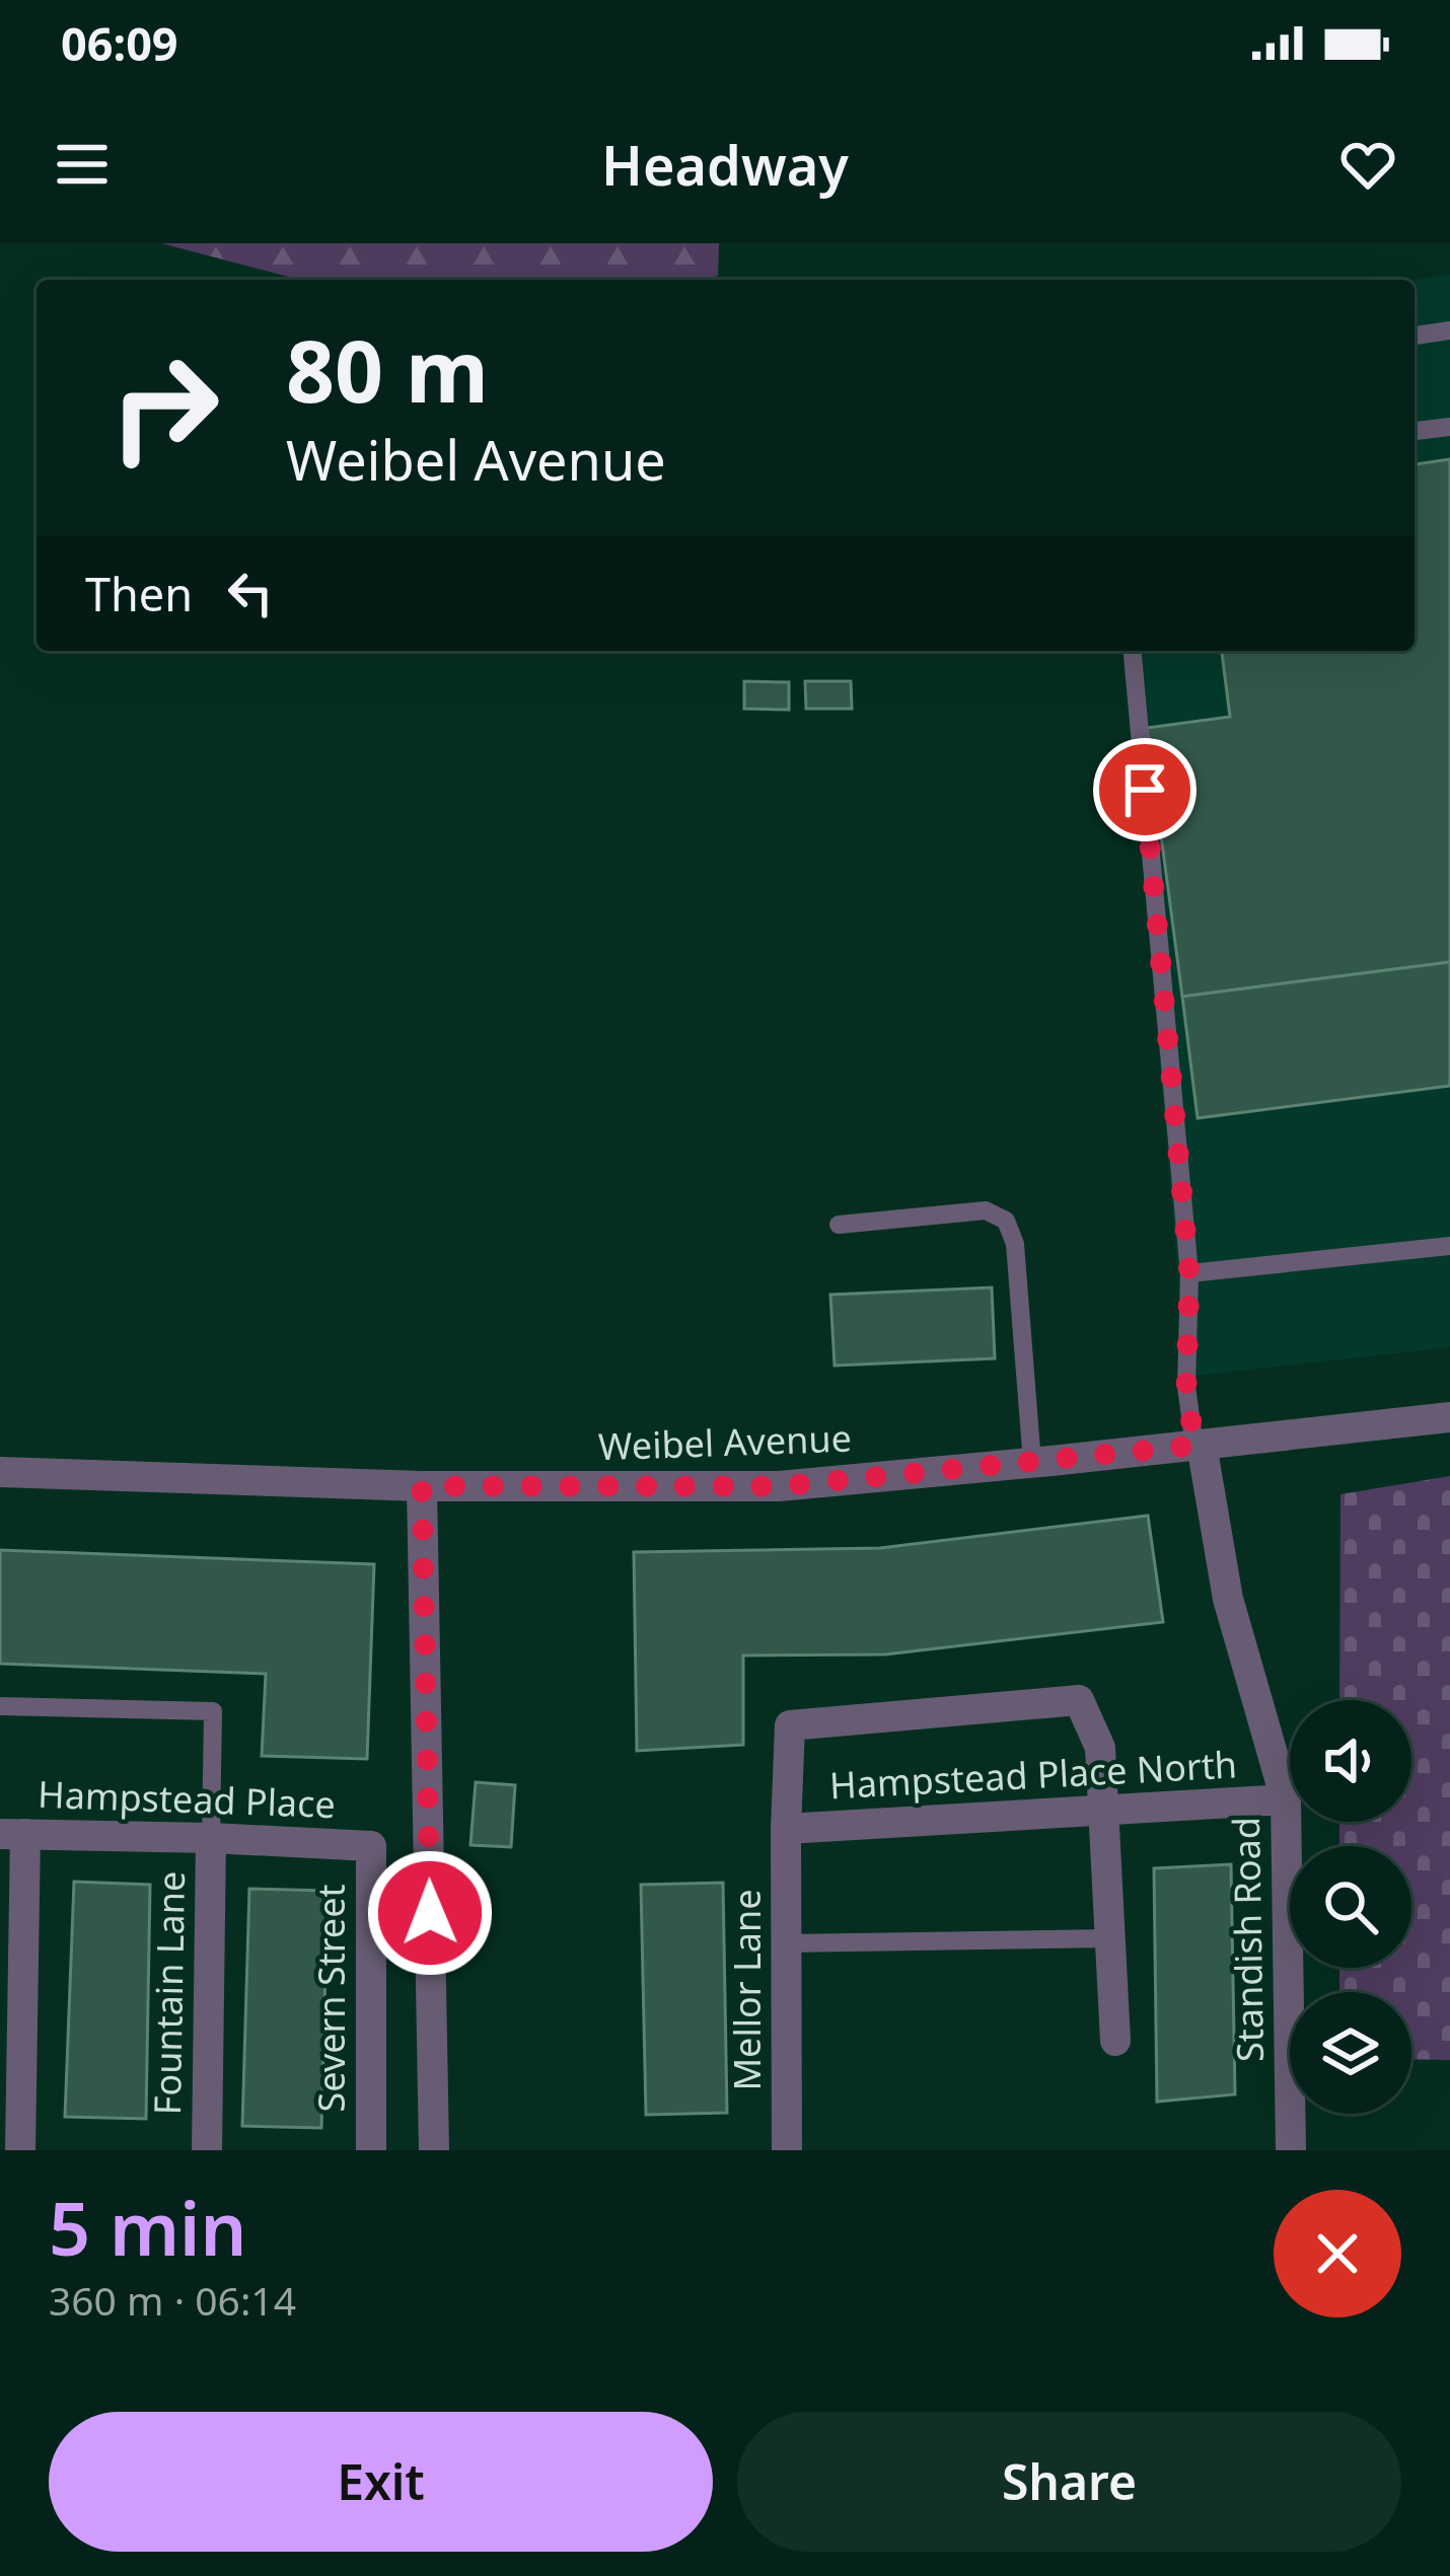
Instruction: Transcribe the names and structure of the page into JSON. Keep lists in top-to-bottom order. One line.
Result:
{"streets":{"street":["Weibel Avenue","Hampstead Place North","Hampstead Place","Standish Road","Mellor Lane","Fountain Lane","Severn Street"]},"crossings":[["Weibel Avenue","Standish Road"],["Hampstead Place North","Standish Road"],["Hampstead Place North","Mellor Lane"],["Hampstead Place","Fountain Lane"],["Hampstead Place","Severn Street"]],"page":{"status":"06:09","header":"Headway","turn":["80 m","Weibel Avenue"],"then":"Then","heading":["5 min","360 m · 06:14"],"buttons":["Exit","Share"]}}
